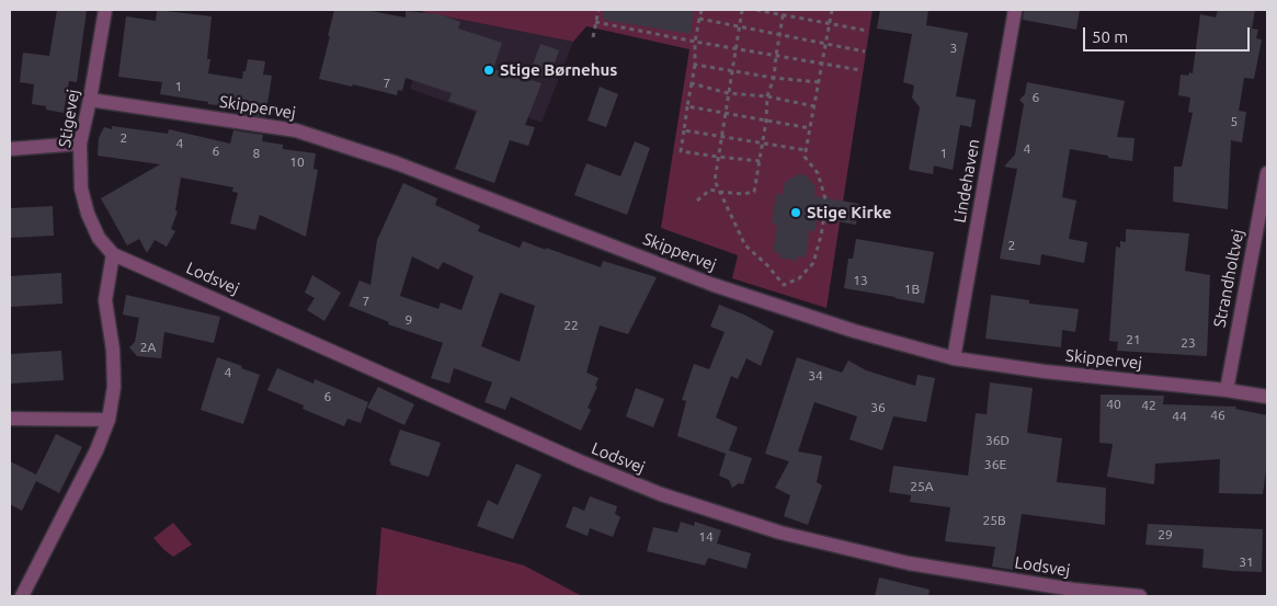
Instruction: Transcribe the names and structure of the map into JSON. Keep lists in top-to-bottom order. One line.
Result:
{"streets":{"street":["Skippervej","Stigevej","Lindehaven","Lodsvej","Strandholtvej"]},"crossings":[["Skippervej","Stigevej"],["Skippervej","Lindehaven"],["Skippervej","Strandholtvej"],["Stigevej","Lodsvej"]],"places":["Stige Børnehus","Stige Kirke"],"house_numbers":["3","7","1","6","5","2","4","4","6","8","1","10","2","13","1B","7","9","22","21","23","2A","4","34","6","40","42","36","46","44","36D","36E","25A","25B","29","14","31"],"scale_bar":"50 m"}
